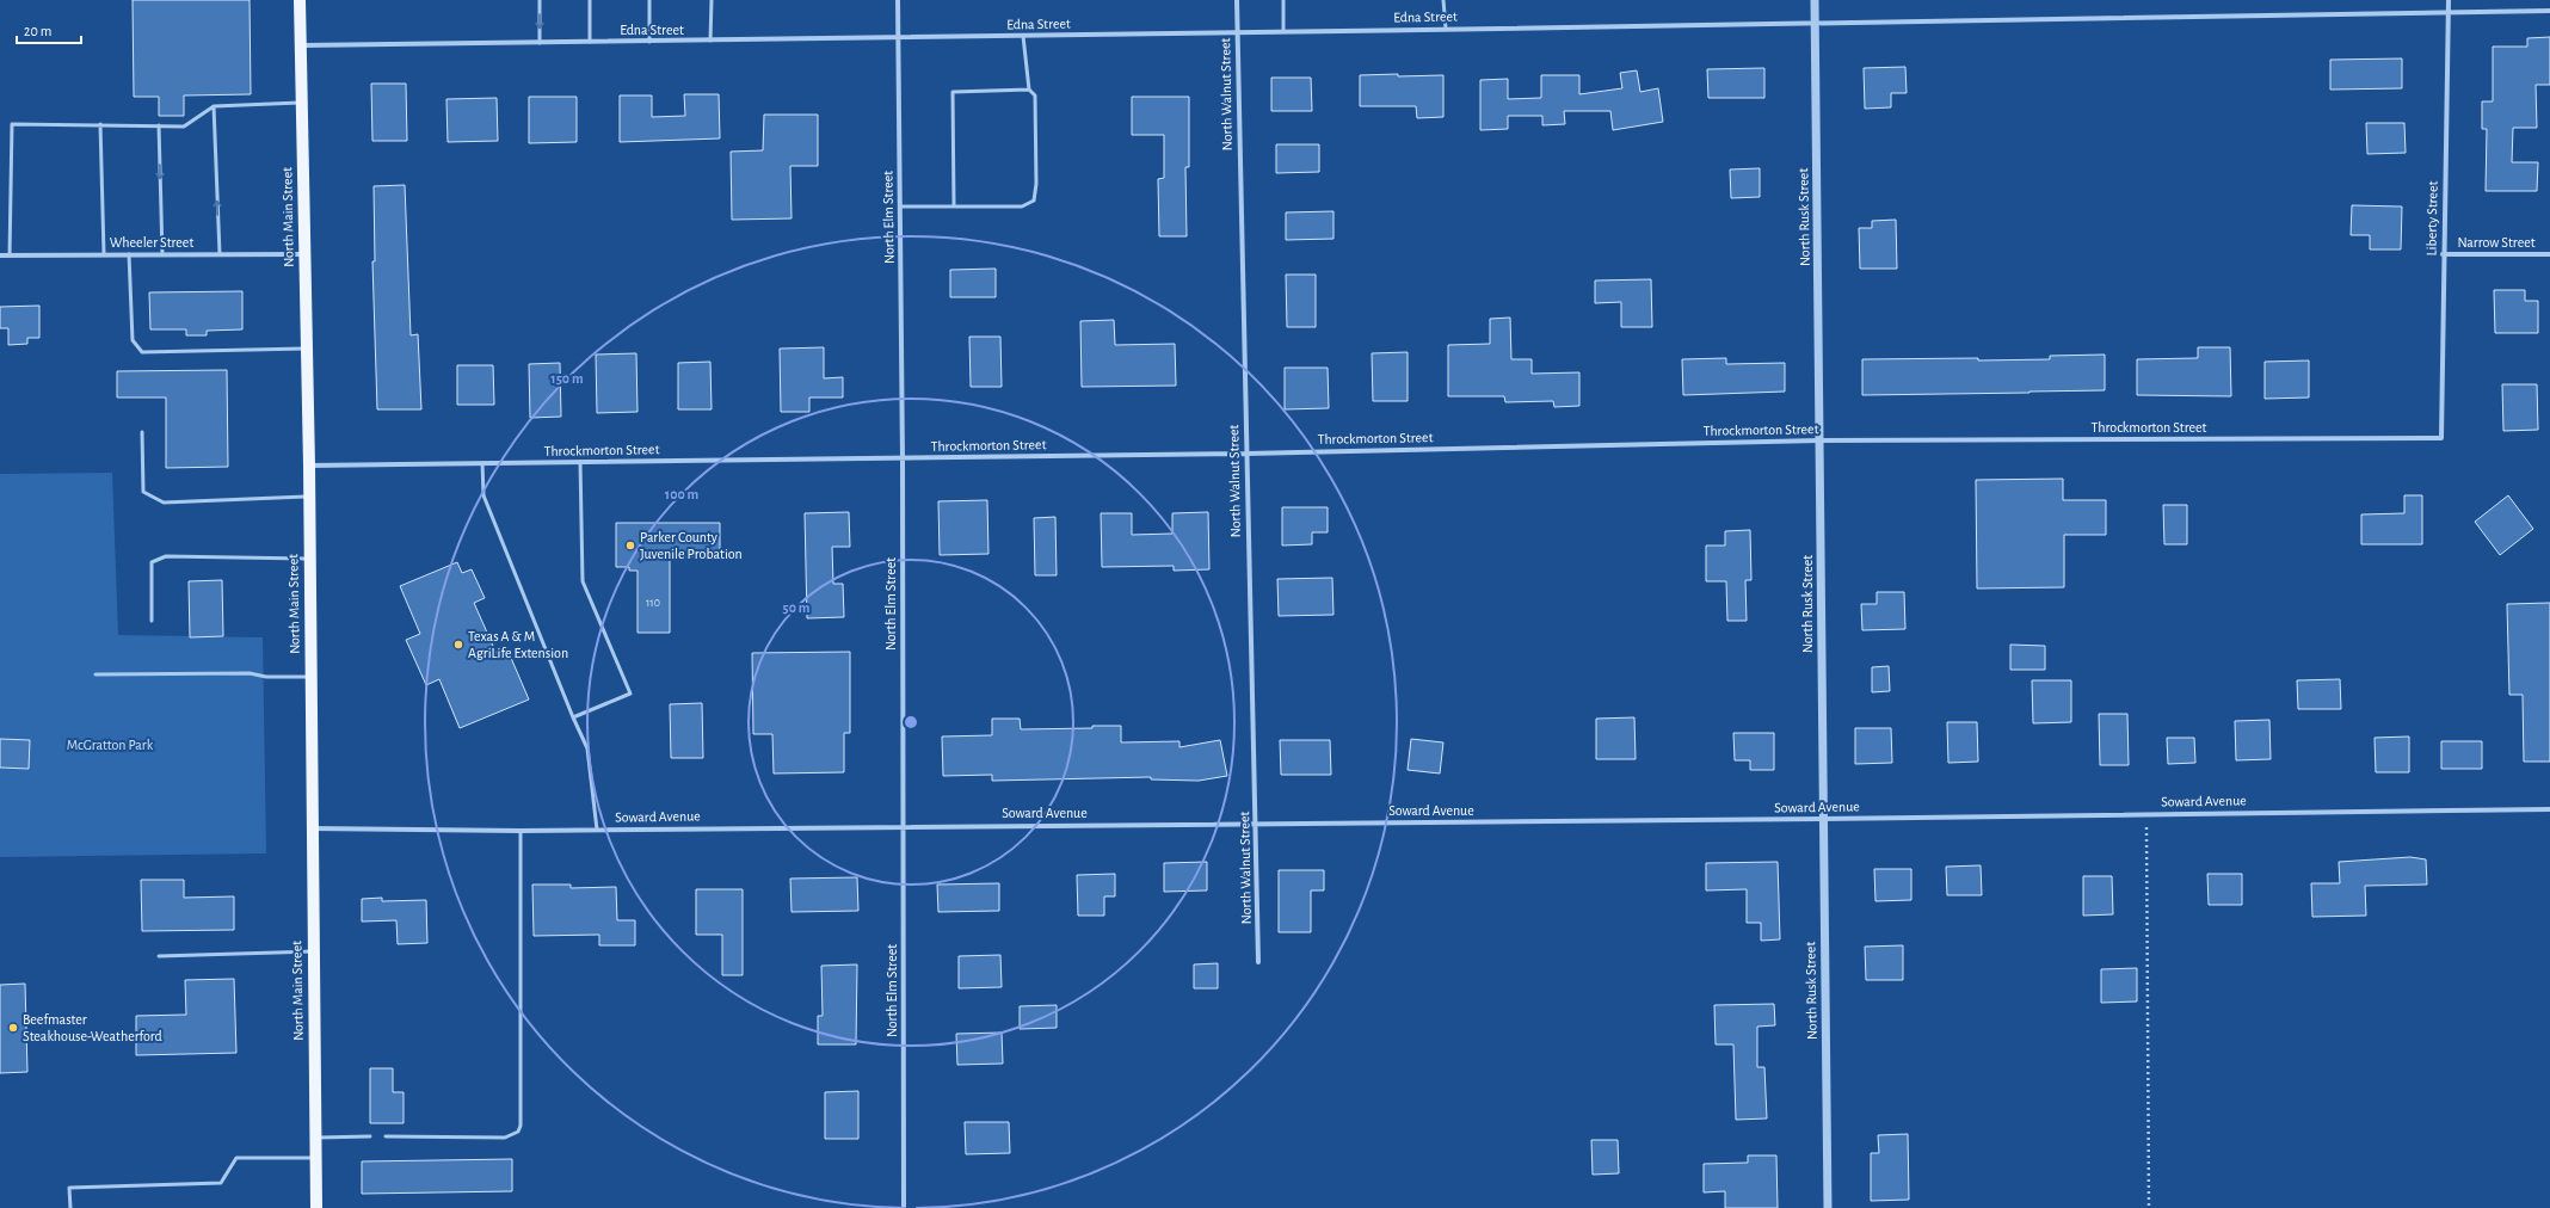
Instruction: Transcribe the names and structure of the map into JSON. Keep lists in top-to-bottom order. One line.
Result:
{"streets":{"main road":["North Main Street"],"street":["Edna Street","North Walnut Street","North Elm Street","North Rusk Street","Liberty Street","Wheeler Street","Narrow Street","Throckmorton Street","Soward Avenue"]},"crossings":[["Edna Street","North Walnut Street"],["Edna Street","North Main Street"],["Edna Street","North Elm Street"],["Edna Street","North Rusk Street"],["Edna Street","Liberty Street"],["North Walnut Street","Throckmorton Street"],["North Walnut Street","Soward Avenue"],["North Main Street","Wheeler Street"],["North Main Street","Throckmorton Street"],["North Main Street","Soward Avenue"],["North Elm Street","Throckmorton Street"],["North Elm Street","Soward Avenue"],["North Rusk Street","Throckmorton Street"],["North Rusk Street","Soward Avenue"],["Liberty Street","Narrow Street"],["Liberty Street","Throckmorton Street"]],"parks":["McGratton Park"],"places":["Parker County Juvenile Probation","Texas A & M AgriLife Extension","Beefmaster Steakhouse-Weatherford"],"house_numbers":["110"],"scale_bar":"20 m","rings":["150 m","100 m","50 m"]}
